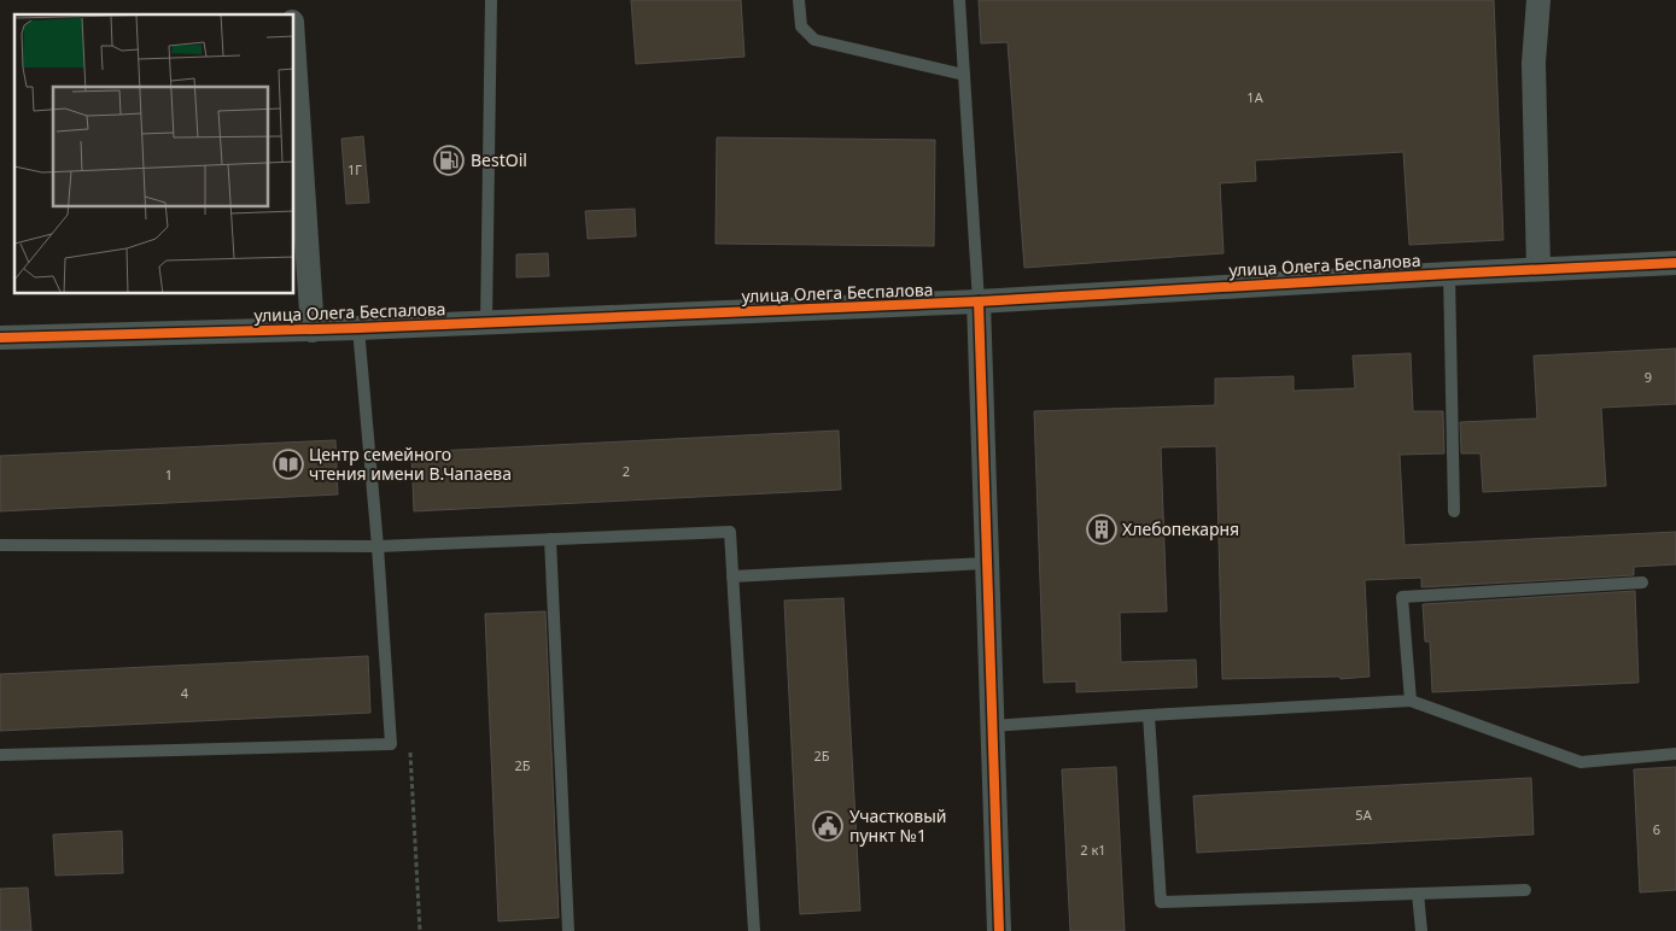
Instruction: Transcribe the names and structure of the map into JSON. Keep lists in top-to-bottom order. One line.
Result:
{"streets":{"street":["улица Олега Беспалова"]},"places":{"fuel station":["BestOil"],"library":["Центр семейного чтения имени В.Чапаева"],"building":["Хлебопекарня"],"public building":["Участковый пункт №1"]},"house_numbers":["1А","1Г","9","2","1","4","2Б","2Б","5А","6","2 к1"]}
